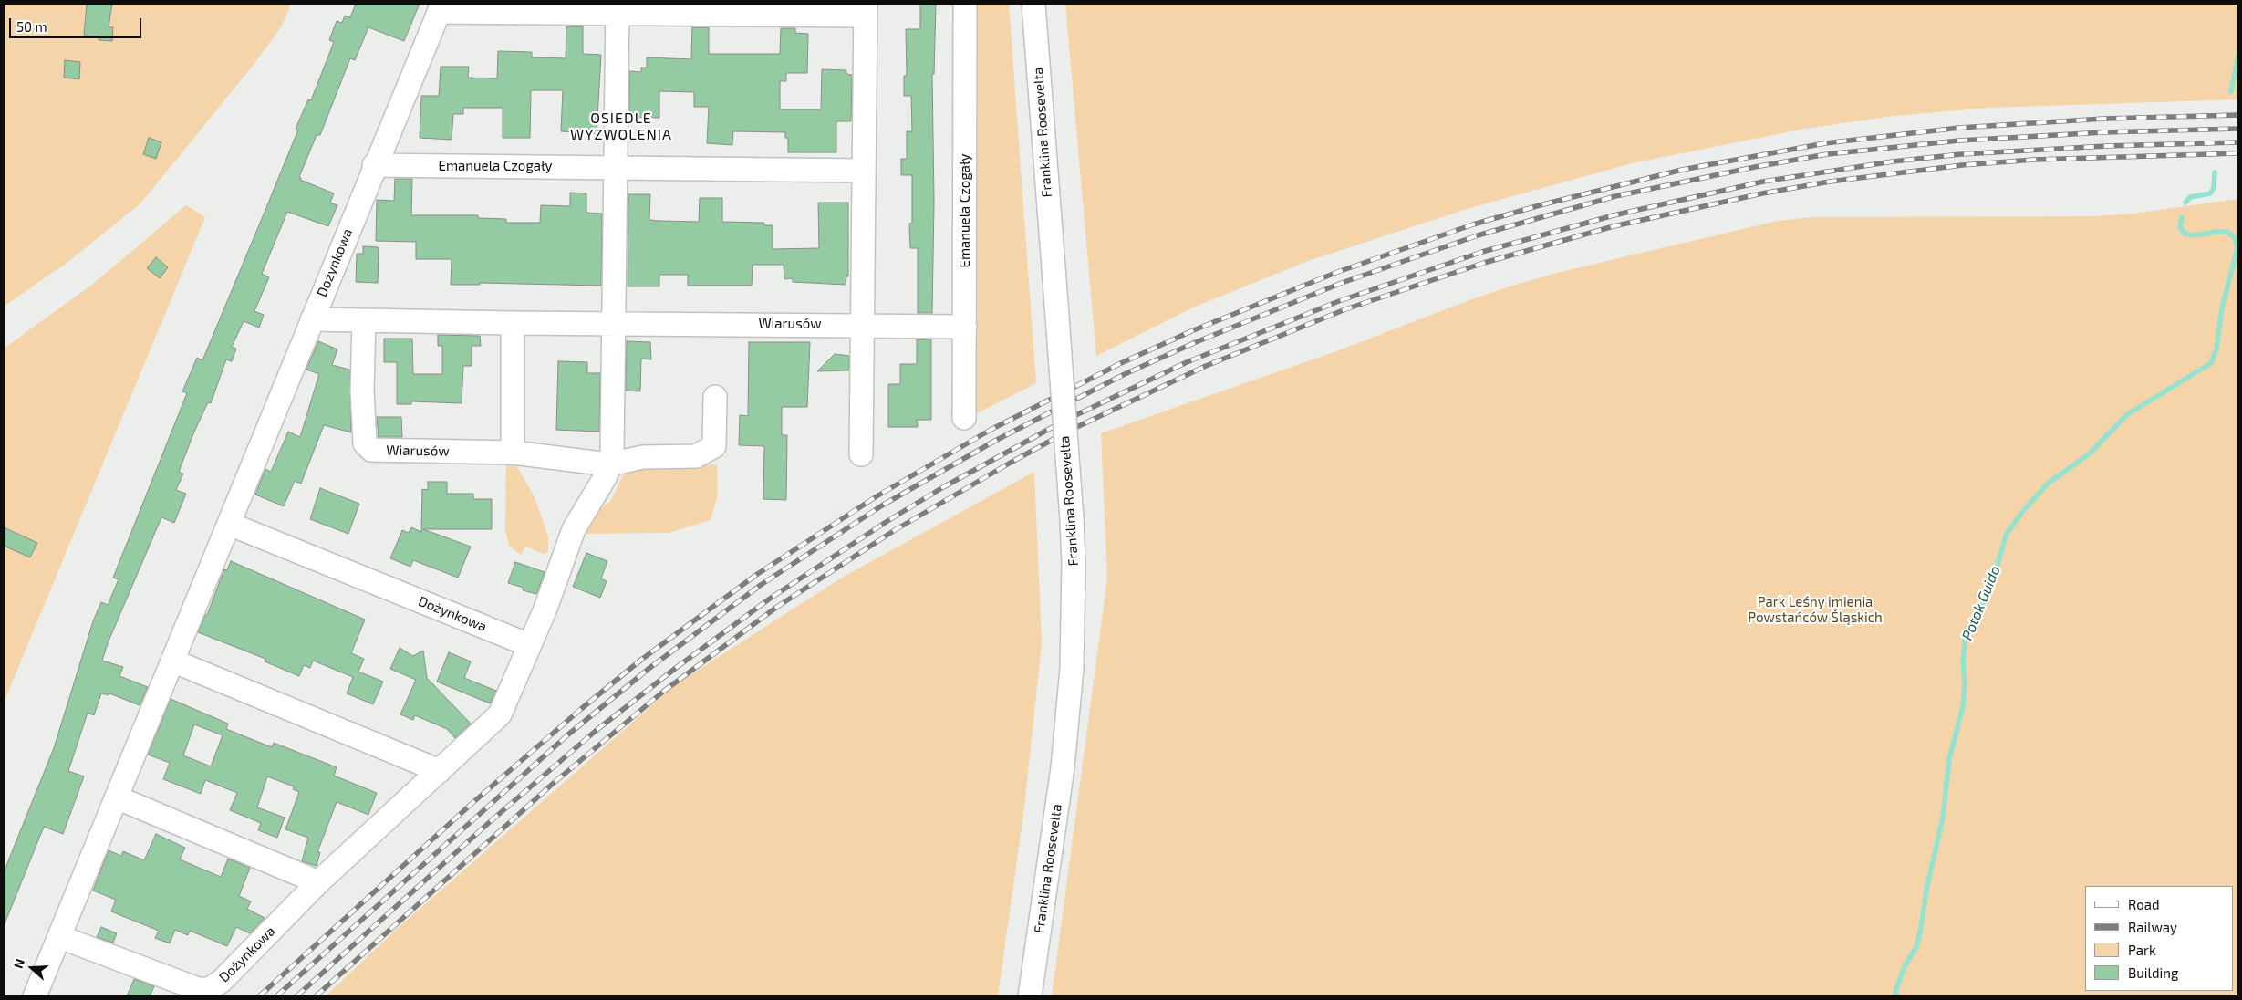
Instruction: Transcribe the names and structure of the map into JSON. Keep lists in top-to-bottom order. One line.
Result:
{"streets":{"street":["Franklina Roosevelta","Emanuela Czogały","Dożynkowa","Wiarusów"]},"crossings":[["Emanuela Czogały","Dożynkowa"],["Emanuela Czogały","Wiarusów"],["Dożynkowa","Wiarusów"]],"districts":["OSIEDLE WYZWOLENIA"],"water":["Potok Guido"],"parks":["Park Leśny imienia Powstańców Śląskich"],"legend":["Road","Railway","Park","Building"],"scale_bar":"50 m","north":"left"}
